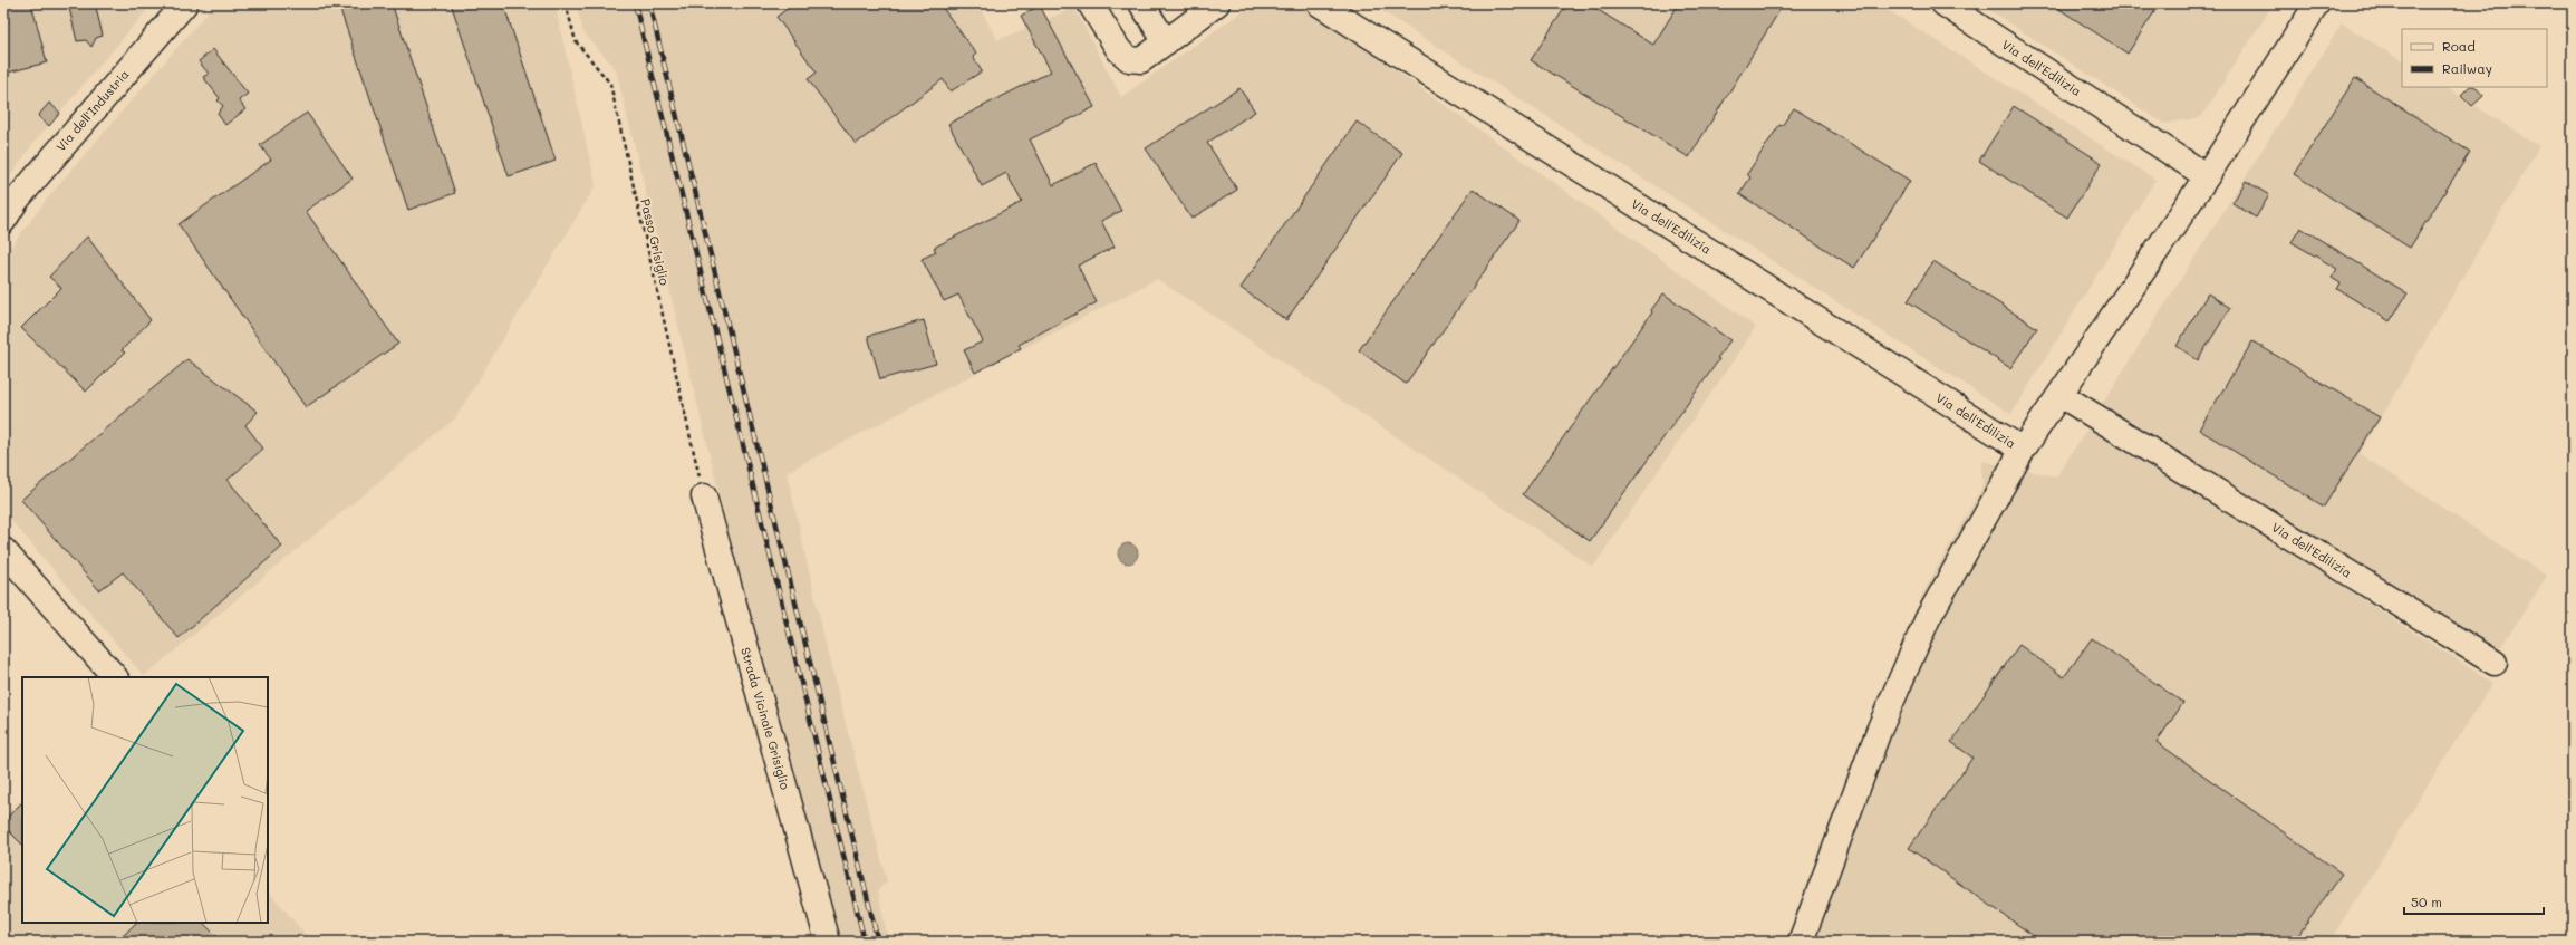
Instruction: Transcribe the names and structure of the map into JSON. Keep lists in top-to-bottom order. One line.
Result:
{"streets":{"street":["Via dell'Edilizia","Via dell'Industria","Strada Vicinale Grisiglio"],"path":["Passo Grisiglio"]},"crossings":[["Passo Grisiglio","Strada Vicinale Grisiglio"]],"legend":["Road","Railway"],"scale_bar":"50 m"}
